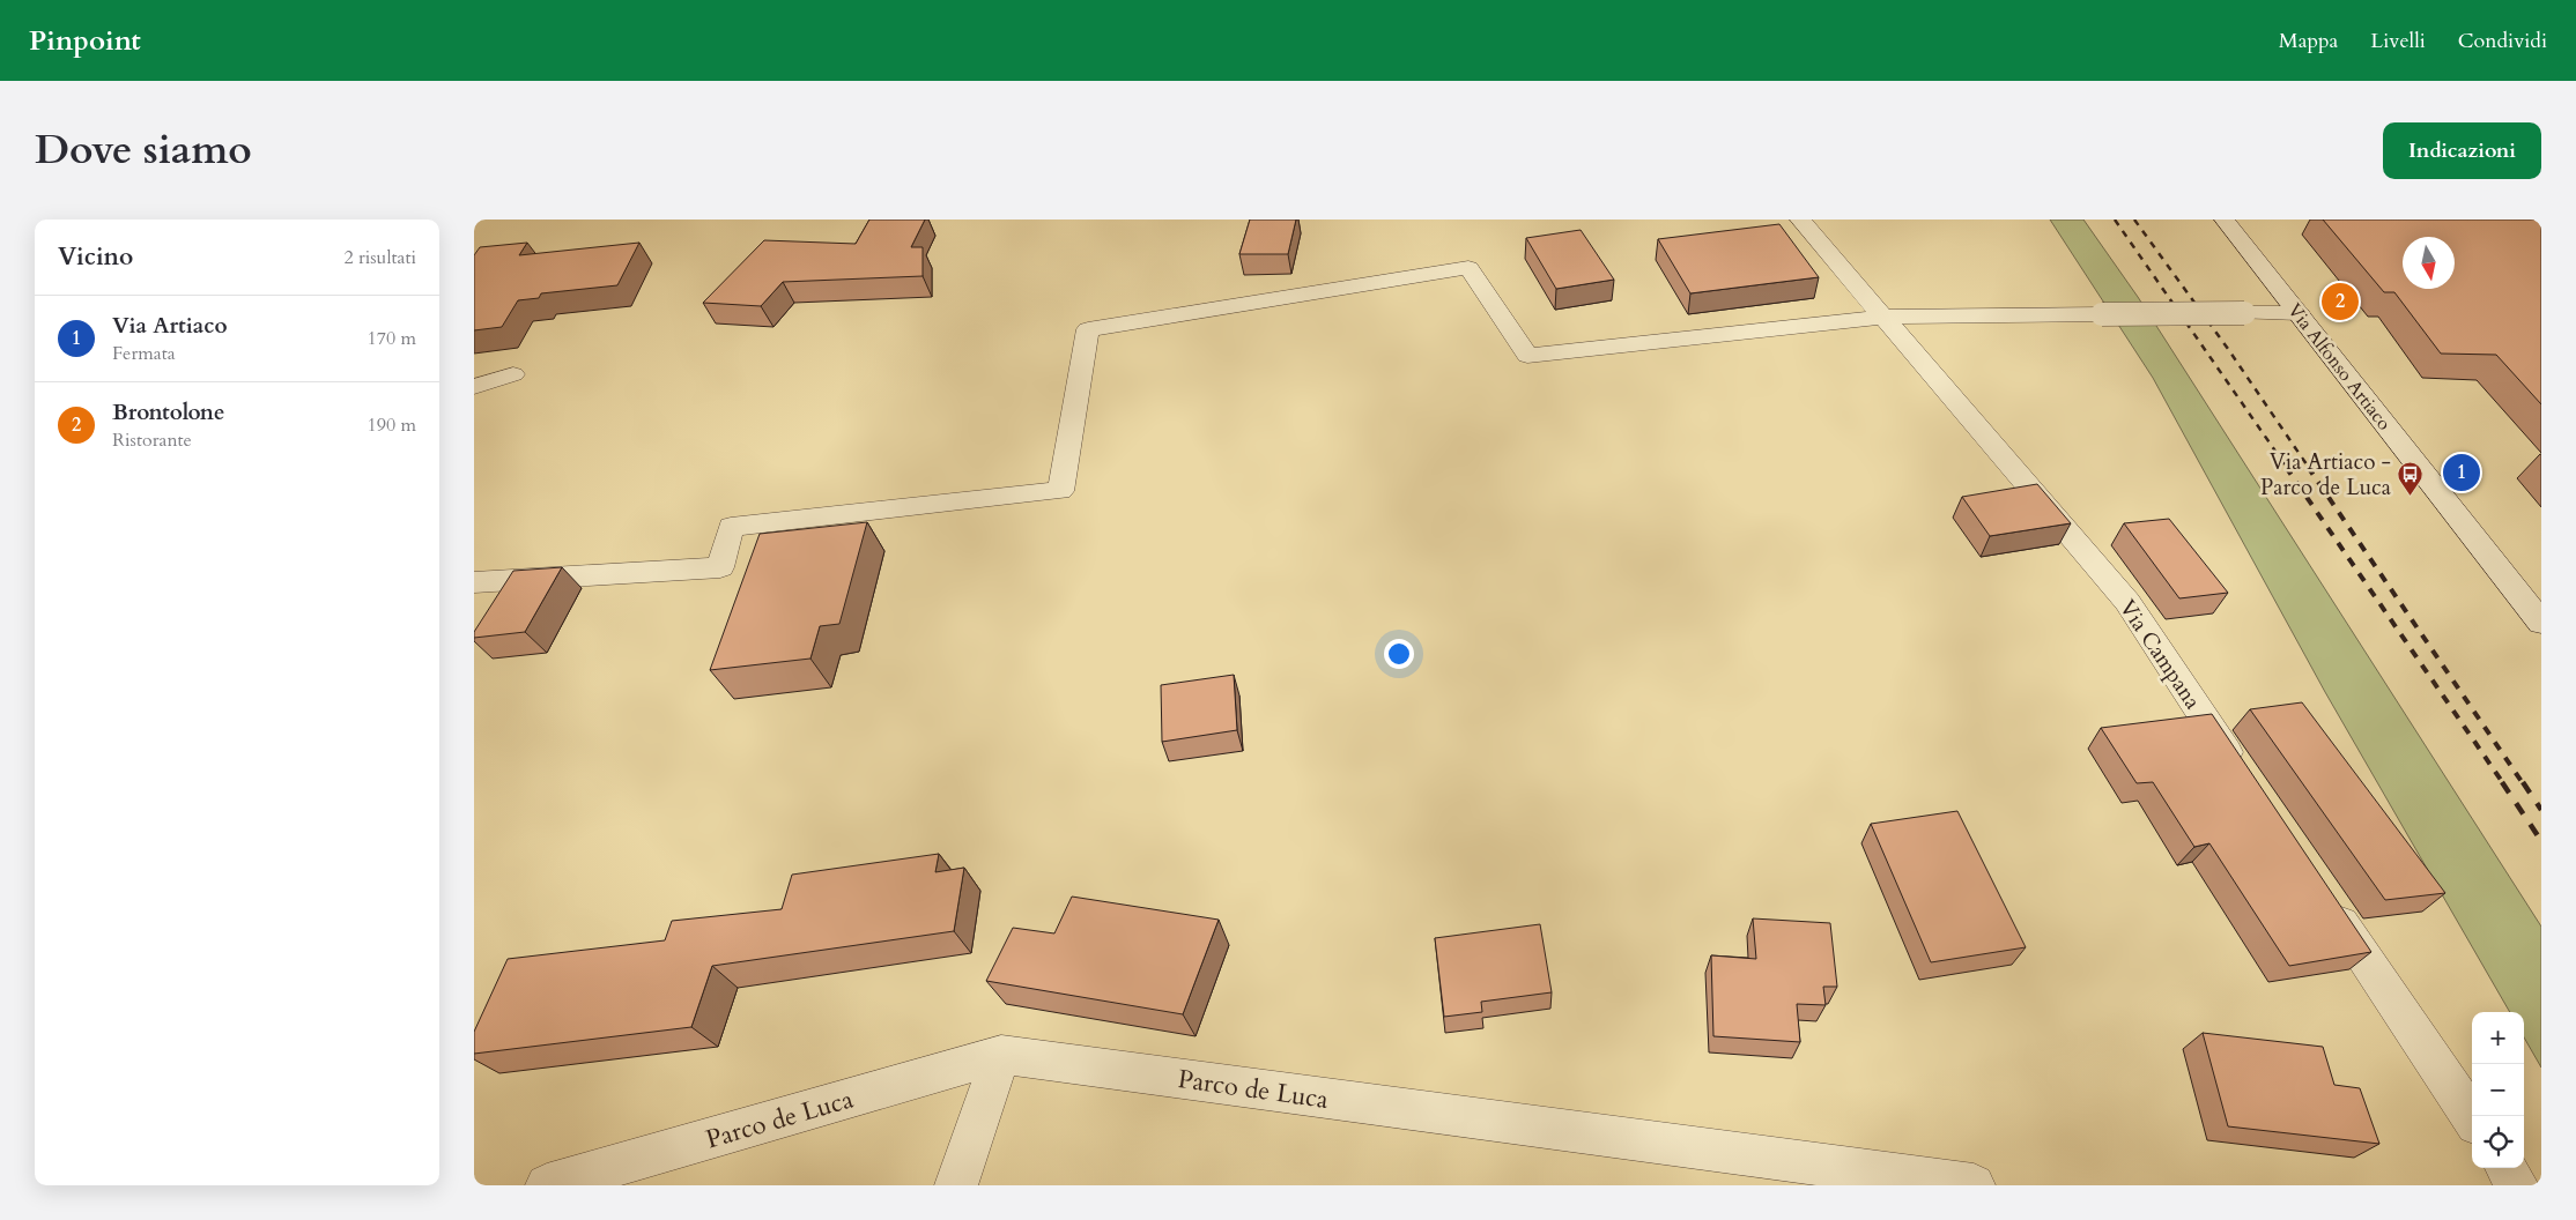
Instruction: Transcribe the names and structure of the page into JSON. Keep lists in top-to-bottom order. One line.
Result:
{"streets":{"street":["Via Alfonso Artiaco","Via Campana","Parco de Luca"]},"places":{"bus stop":["Via Artiaco - Parco de Luca"]},"north":"bottom","page":{"header":"Pinpoint","nav":["Mappa","Livelli","Condividi"],"title":"Dove siamo","buttons":"Indicazioni","heading":["Vicino","2 risultati"],"pins":["2","1"],"list":[{"mark":"1","name":"Via Artiaco","note":"Fermata","value":"170 m"},{"mark":"2","name":"Brontolone","note":"Ristorante","value":"190 m"}],"map_buttons":["+","−"]}}
